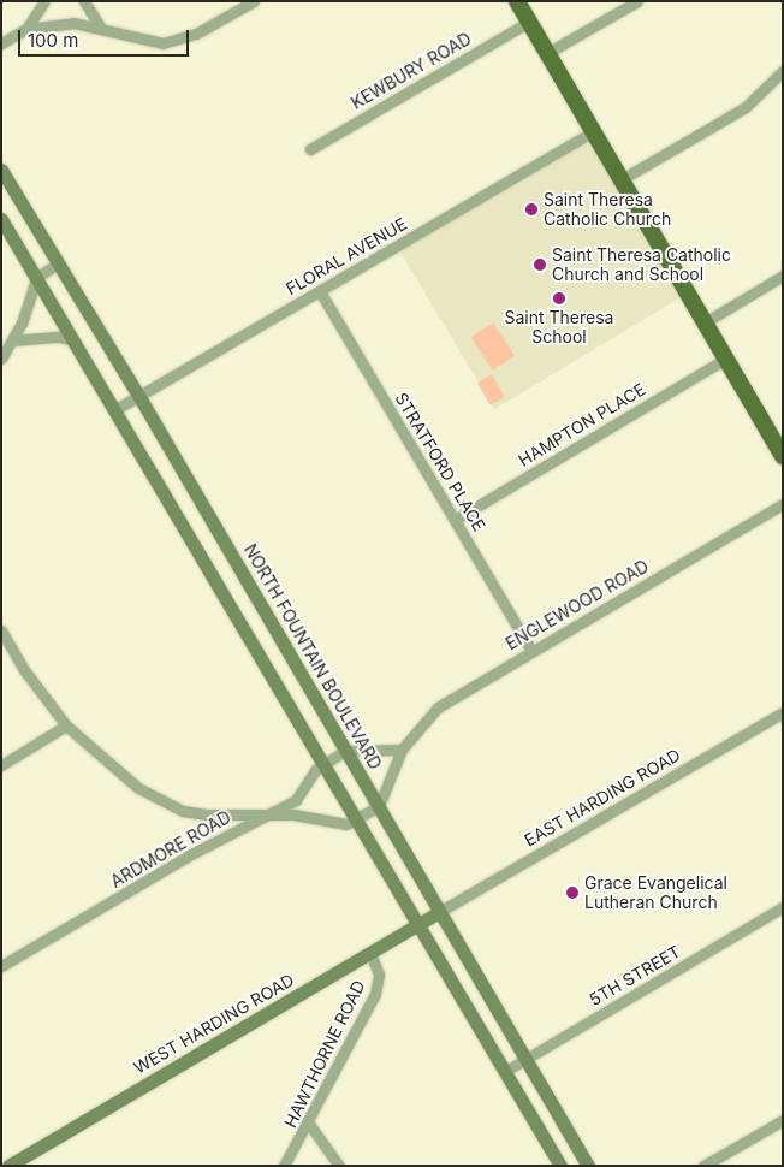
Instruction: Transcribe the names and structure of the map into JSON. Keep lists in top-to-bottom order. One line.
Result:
{"streets":{"street":["KEWBURY ROAD","FLORAL AVENUE","HAMPTON PLACE","STRATFORD PLACE","ENGLEWOOD ROAD","NORTH FOUNTAIN BOULEVARD","EAST HARDING ROAD","ARDMORE ROAD","5TH STREET","WEST HARDING ROAD","HAWTHORNE ROAD"]},"crossings":[["FLORAL AVENUE","STRATFORD PLACE"],["FLORAL AVENUE","NORTH FOUNTAIN BOULEVARD"],["HAMPTON PLACE","STRATFORD PLACE"],["STRATFORD PLACE","ENGLEWOOD ROAD"],["ENGLEWOOD ROAD","NORTH FOUNTAIN BOULEVARD"],["NORTH FOUNTAIN BOULEVARD","EAST HARDING ROAD"],["NORTH FOUNTAIN BOULEVARD","ARDMORE ROAD"],["NORTH FOUNTAIN BOULEVARD","5TH STREET"],["NORTH FOUNTAIN BOULEVARD","WEST HARDING ROAD"],["EAST HARDING ROAD","WEST HARDING ROAD"],["WEST HARDING ROAD","HAWTHORNE ROAD"]],"places":["Saint Theresa Catholic Church","Saint Theresa Catholic Church and School","Saint Theresa School","Grace Evangelical Lutheran Church"],"scale_bar":"100 m"}
